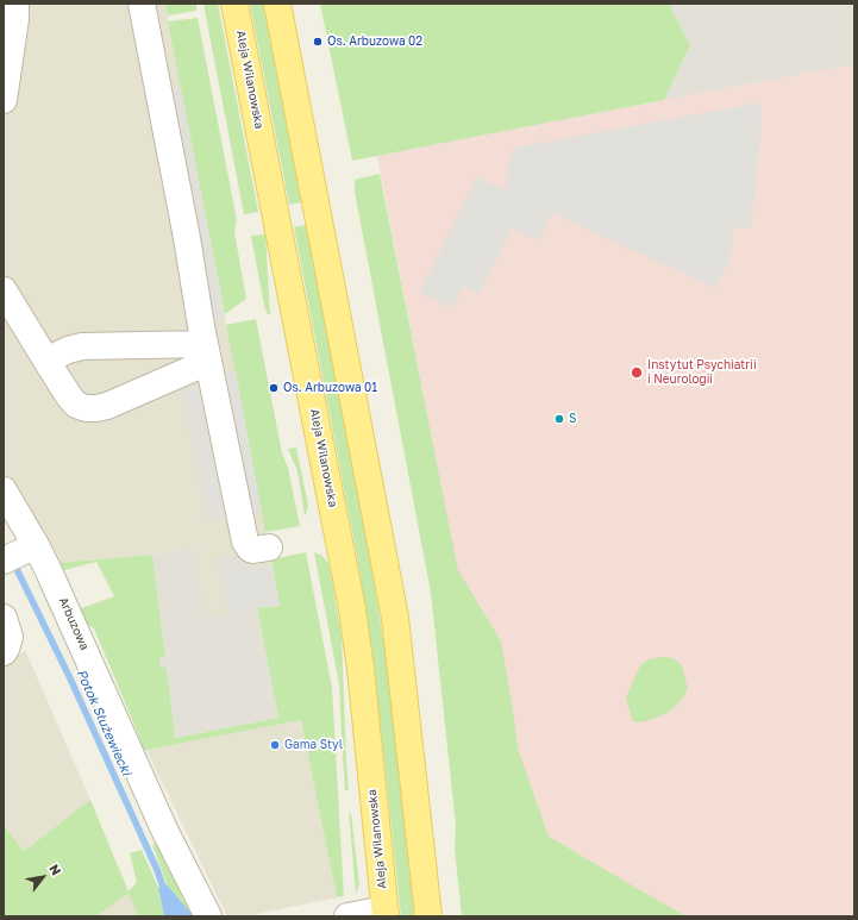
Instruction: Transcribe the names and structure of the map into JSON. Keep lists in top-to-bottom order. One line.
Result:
{"streets":{"main road":["Aleja Wilanowska"],"street":["Arbuzowa"]},"water":["Potok Służewiecki"],"places":["Os. Arbuzowa 02","Instytut Psychiatrii i Neurologii","Os. Arbuzowa 01","S","Gama Styl"],"north":"top right"}
